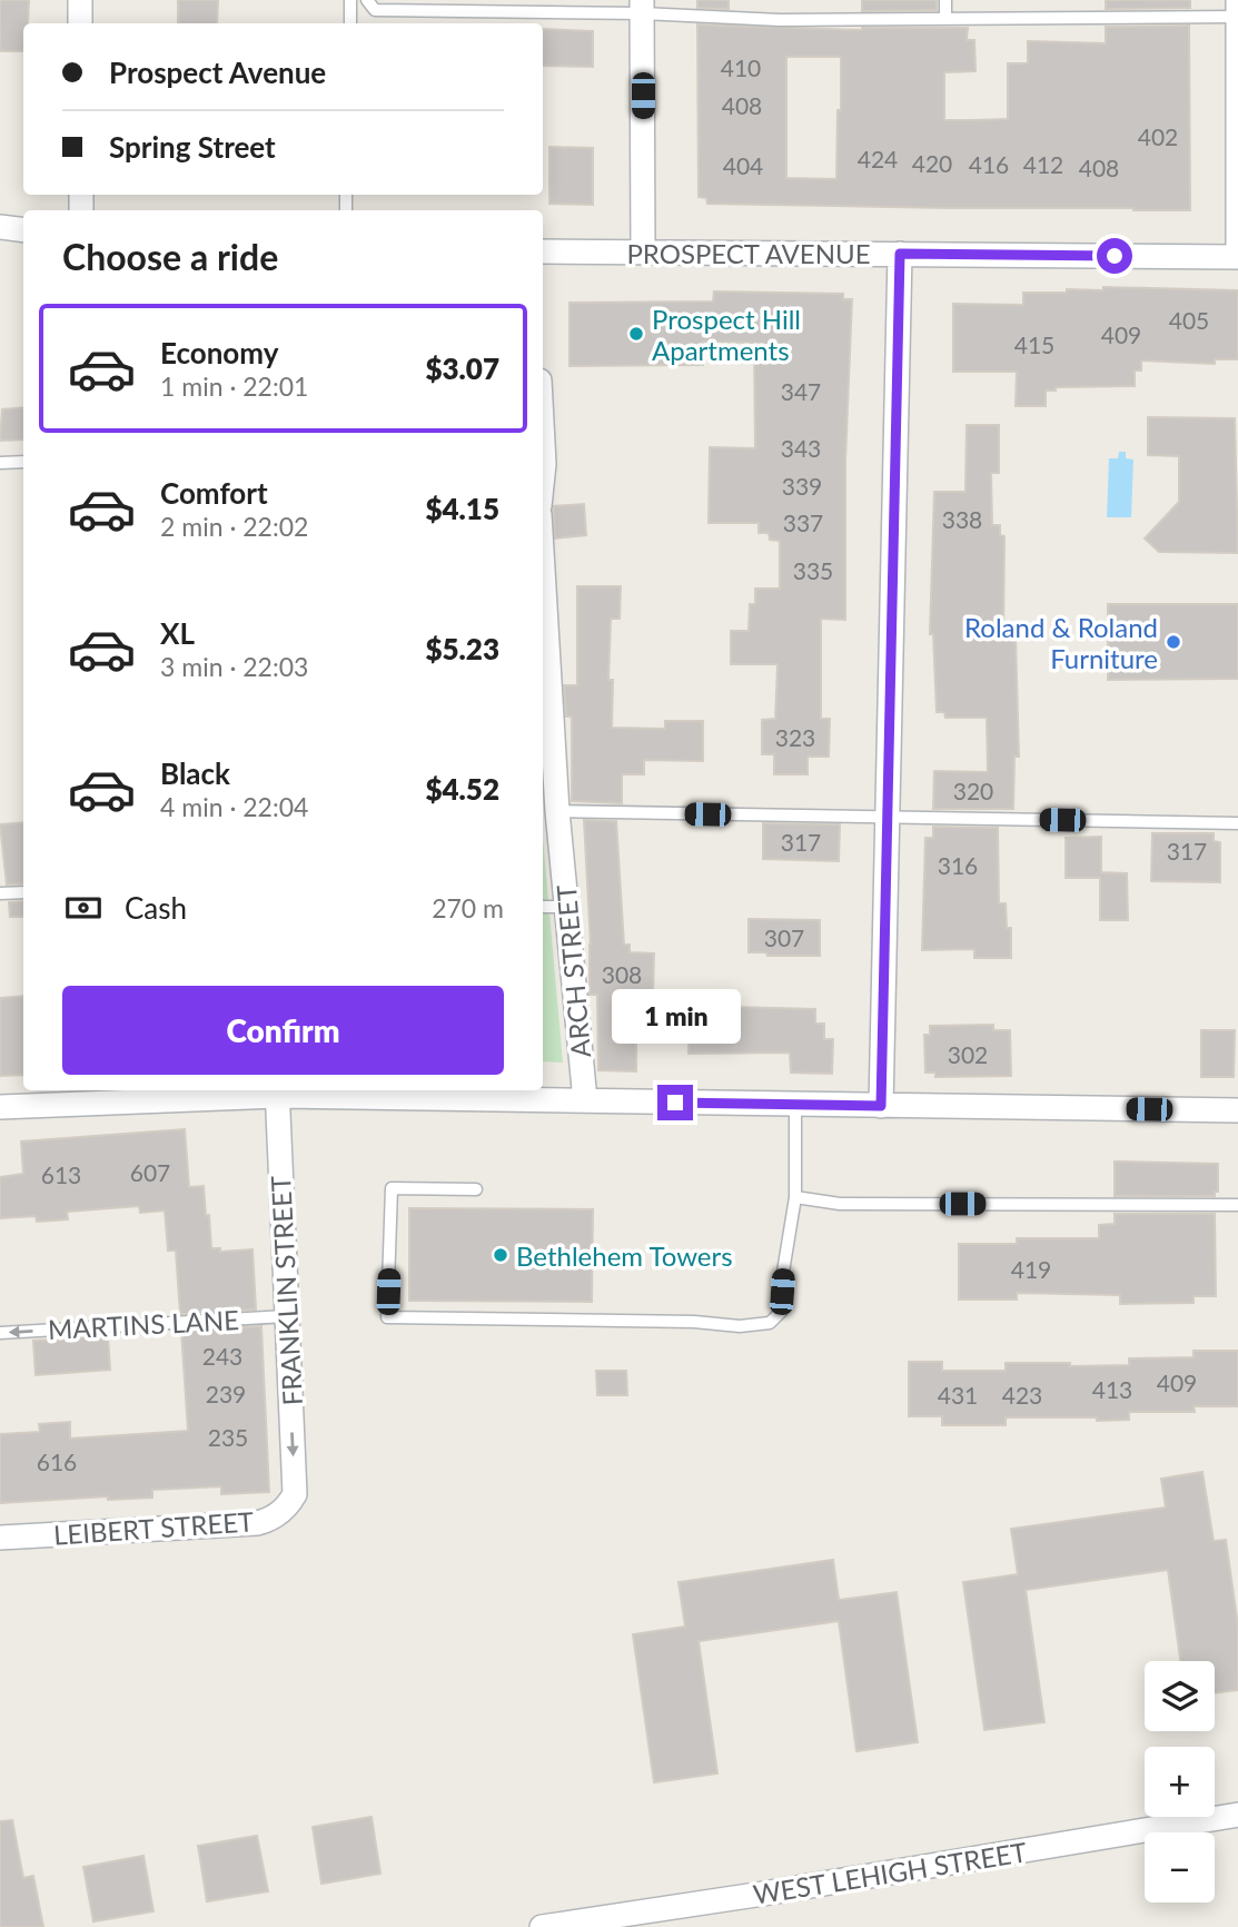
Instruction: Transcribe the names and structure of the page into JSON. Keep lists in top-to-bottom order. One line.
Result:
{"streets":{"street":["PROSPECT AVENUE","ARCH STREET","FRANKLIN STREET","LEIBERT STREET","WEST LEHIGH STREET"],"lane":["MARTINS LANE"]},"crossings":[["FRANKLIN STREET","MARTINS LANE"],["FRANKLIN STREET","LEIBERT STREET"]],"one_way":["FRANKLIN STREET","MARTINS LANE"],"places":["Prospect Hill Apartments","Roland & Roland Furniture","Bethlehem Towers"],"house_numbers":["410","408","402","424","420","416","412","404","408","405","409","415","347","343","339","338","337","335","323","320","317","317","316","307","308","302","607","613","419","243","409","413","239","431","423","235","616"],"page":{"banner":["Prospect Avenue","Spring Street"],"heading":"Choose a ride","list":[{"name":"Economy","note":"1 min · 22:01","value":"$3.07"},{"name":"Comfort","note":"2 min · 22:02","value":"$4.15"},{"name":"XL","note":"3 min · 22:03","value":"$5.23"},{"name":"Black","note":"4 min · 22:04","value":"$4.52"}],"pay":["Cash","270 m"],"buttons":"Confirm","bubble":"1 min","map_buttons":["+","−"]}}
